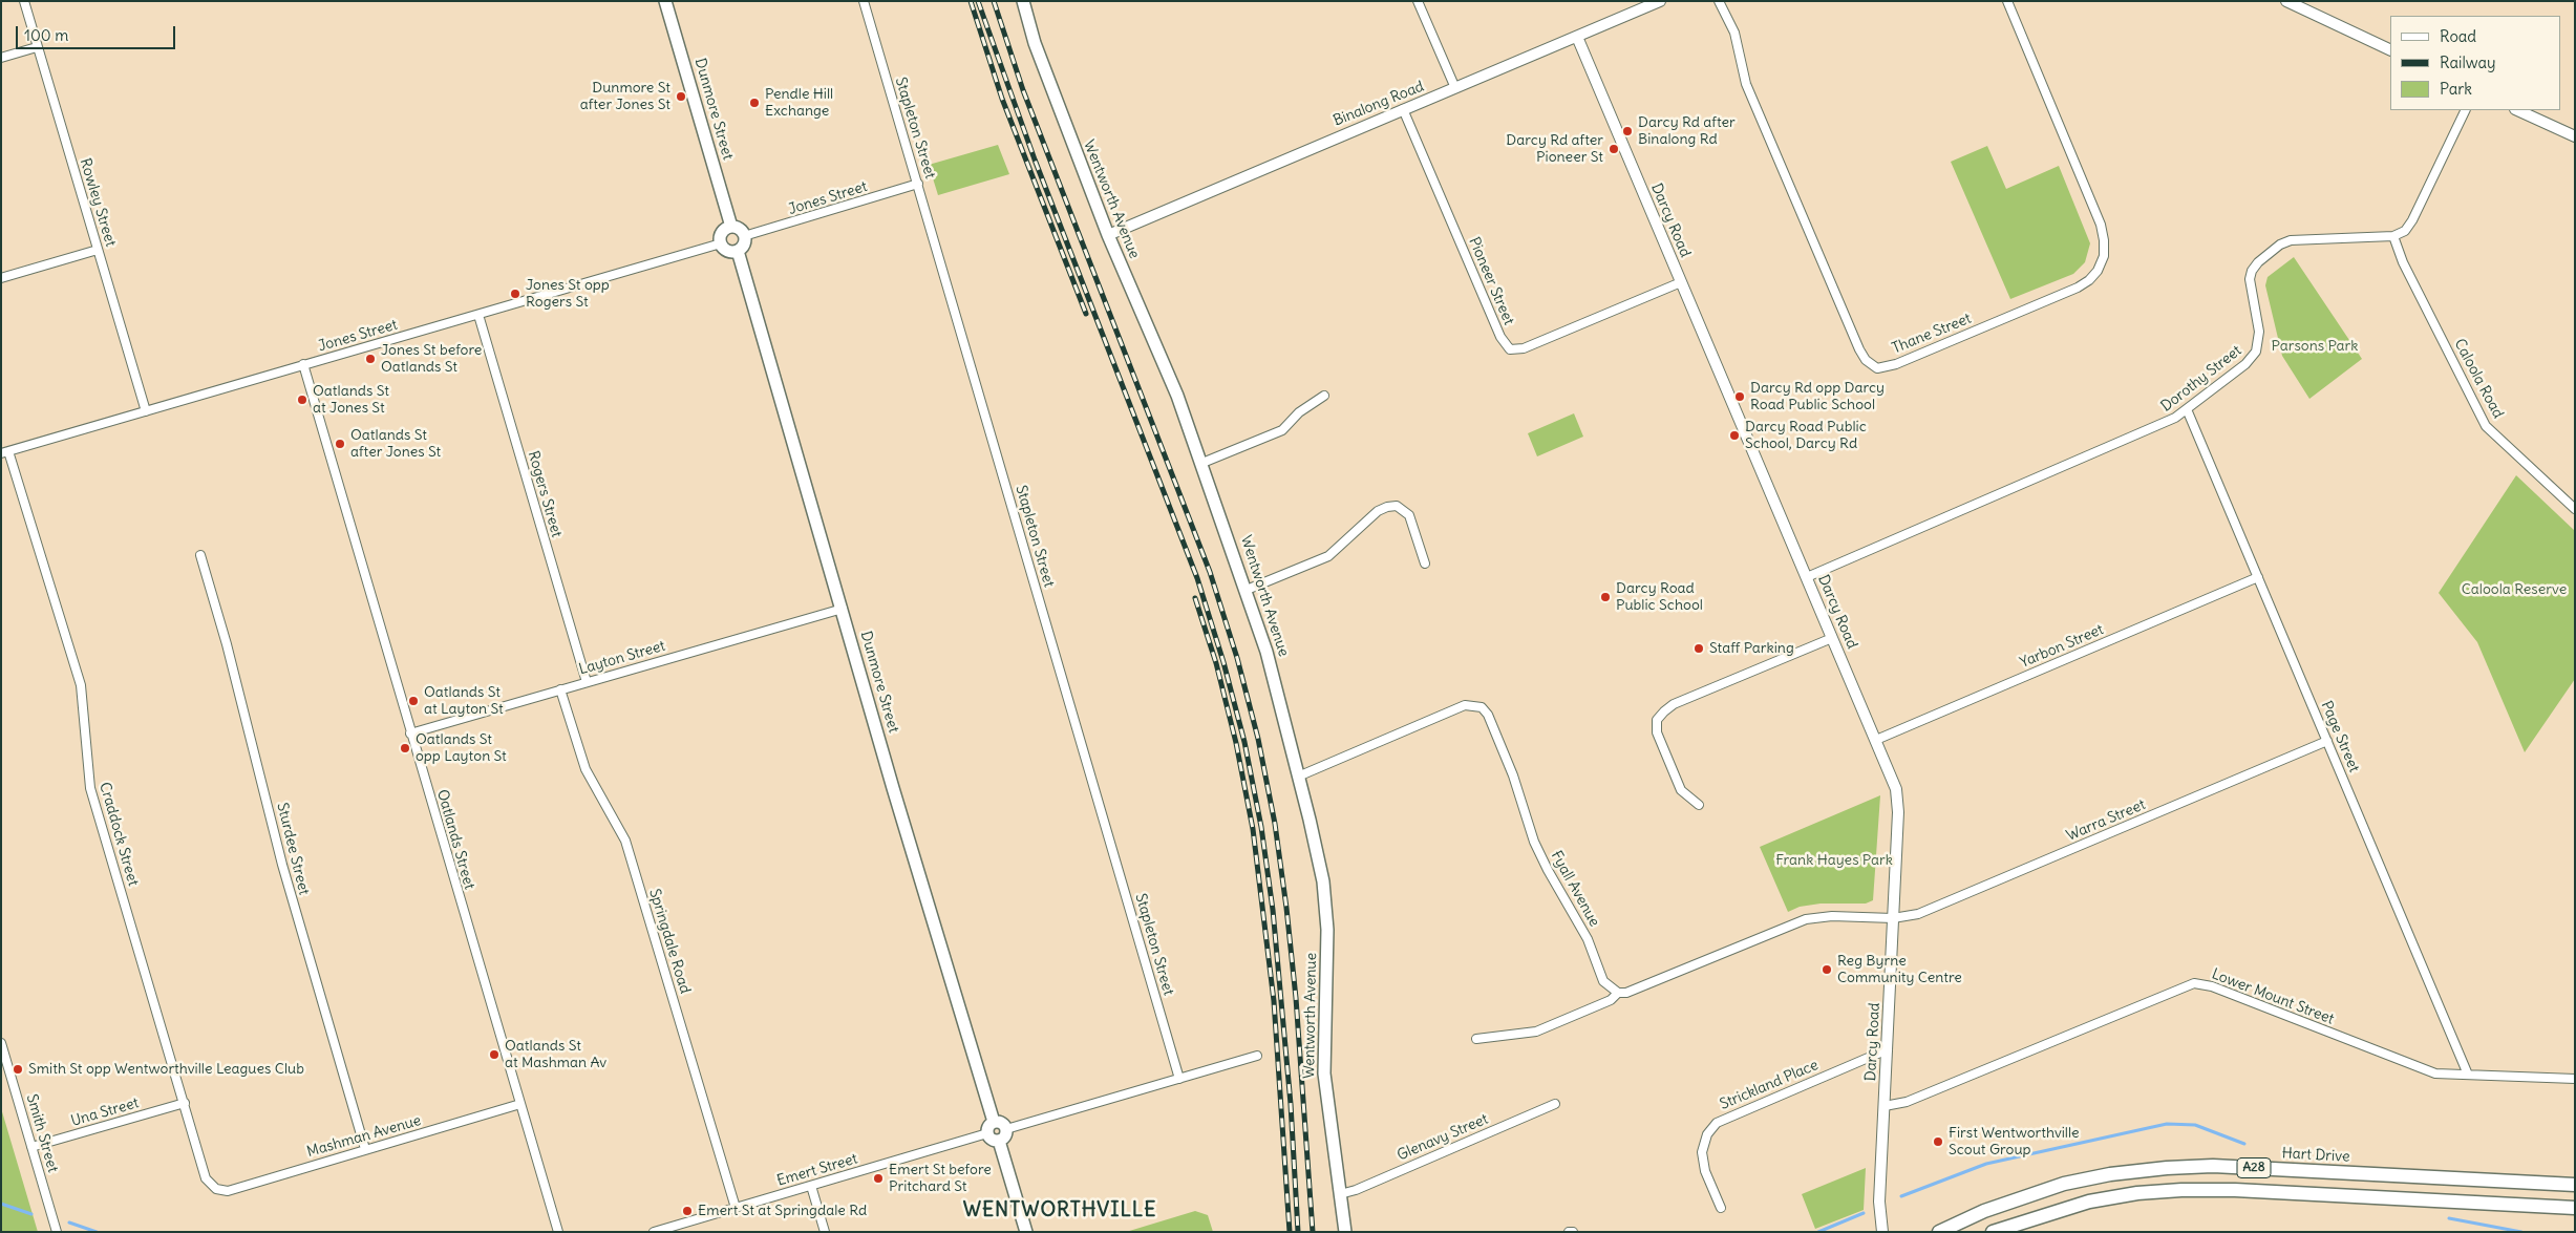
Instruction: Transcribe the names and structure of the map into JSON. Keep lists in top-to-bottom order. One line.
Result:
{"streets":{"highway":["Hart Drive","A28"],"main road":["Dunmore Street","Wentworth Avenue"],"street":["Binalong Road","Stapleton Street","Jones Street","Rowley Street","Darcy Road","Pioneer Street","Thane Street","Dorothy Street","Caloola Road","Rogers Street","Yarbon Street","Layton Street","Page Street","Warra Street","Craddock Street","Oatlands Street","Sturdee Street","Fyall Avenue","Springdale Road","Lower Mount Street","Strickland Place","Una Street","Smith Street","Mashman Avenue","Glenavy Street","Emert Street"]},"crossings":[["Binalong Road","Wentworth Avenue"],["Binalong Road","Darcy Road"],["Binalong Road","Pioneer Street"],["Dunmore Street","Jones Street"],["Dunmore Street","Layton Street"],["Dunmore Street","Emert Street"],["Stapleton Street","Jones Street"],["Jones Street","Rowley Street"],["Jones Street","Rogers Street"],["Jones Street","Craddock Street"],["Jones Street","Oatlands Street"],["Wentworth Avenue","Fyall Avenue"],["Wentworth Avenue","Glenavy Street"],["Darcy Road","Pioneer Street"],["Darcy Road","Dorothy Street"],["Darcy Road","Yarbon Street"],["Darcy Road","Warra Street"],["Darcy Road","Lower Mount Street"],["Darcy Road","Strickland Place"],["Dorothy Street","Caloola Road"],["Dorothy Street","Page Street"],["Rogers Street","Layton Street"],["Yarbon Street","Page Street"],["Layton Street","Oatlands Street"],["Layton Street","Springdale Road"],["Page Street","Warra Street"],["Page Street","Lower Mount Street"],["Craddock Street","Una Street"],["Craddock Street","Mashman Avenue"],["Oatlands Street","Mashman Avenue"],["Sturdee Street","Mashman Avenue"],["Springdale Road","Emert Street"],["Una Street","Smith Street"]],"districts":["WENTWORTHVILLE"],"parks":["Parsons Park","Caloola Reserve","Frank Hayes Park"],"places":["Dunmore St after Jones St","Pendle Hill Exchange","Darcy Rd after Binalong Rd","Darcy Rd after Pioneer St","Jones St opp Rogers St","Jones St before Oatlands St","Darcy Rd opp Darcy Road Public School","Oatlands St at Jones St","Darcy Road Public School, Darcy Rd","Oatlands St after Jones St","Darcy Road Public School","Staff Parking","Oatlands St at Layton St","Oatlands St opp Layton St","Reg Byrne Community Centre","Oatlands St at Mashman Av","Smith St opp Wentworthville Leagues Club","First Wentworthville Scout Group","Emert St before Pritchard St","Emert St at Springdale Rd"],"legend":["Road","Railway","Park"],"scale_bar":"100 m"}
